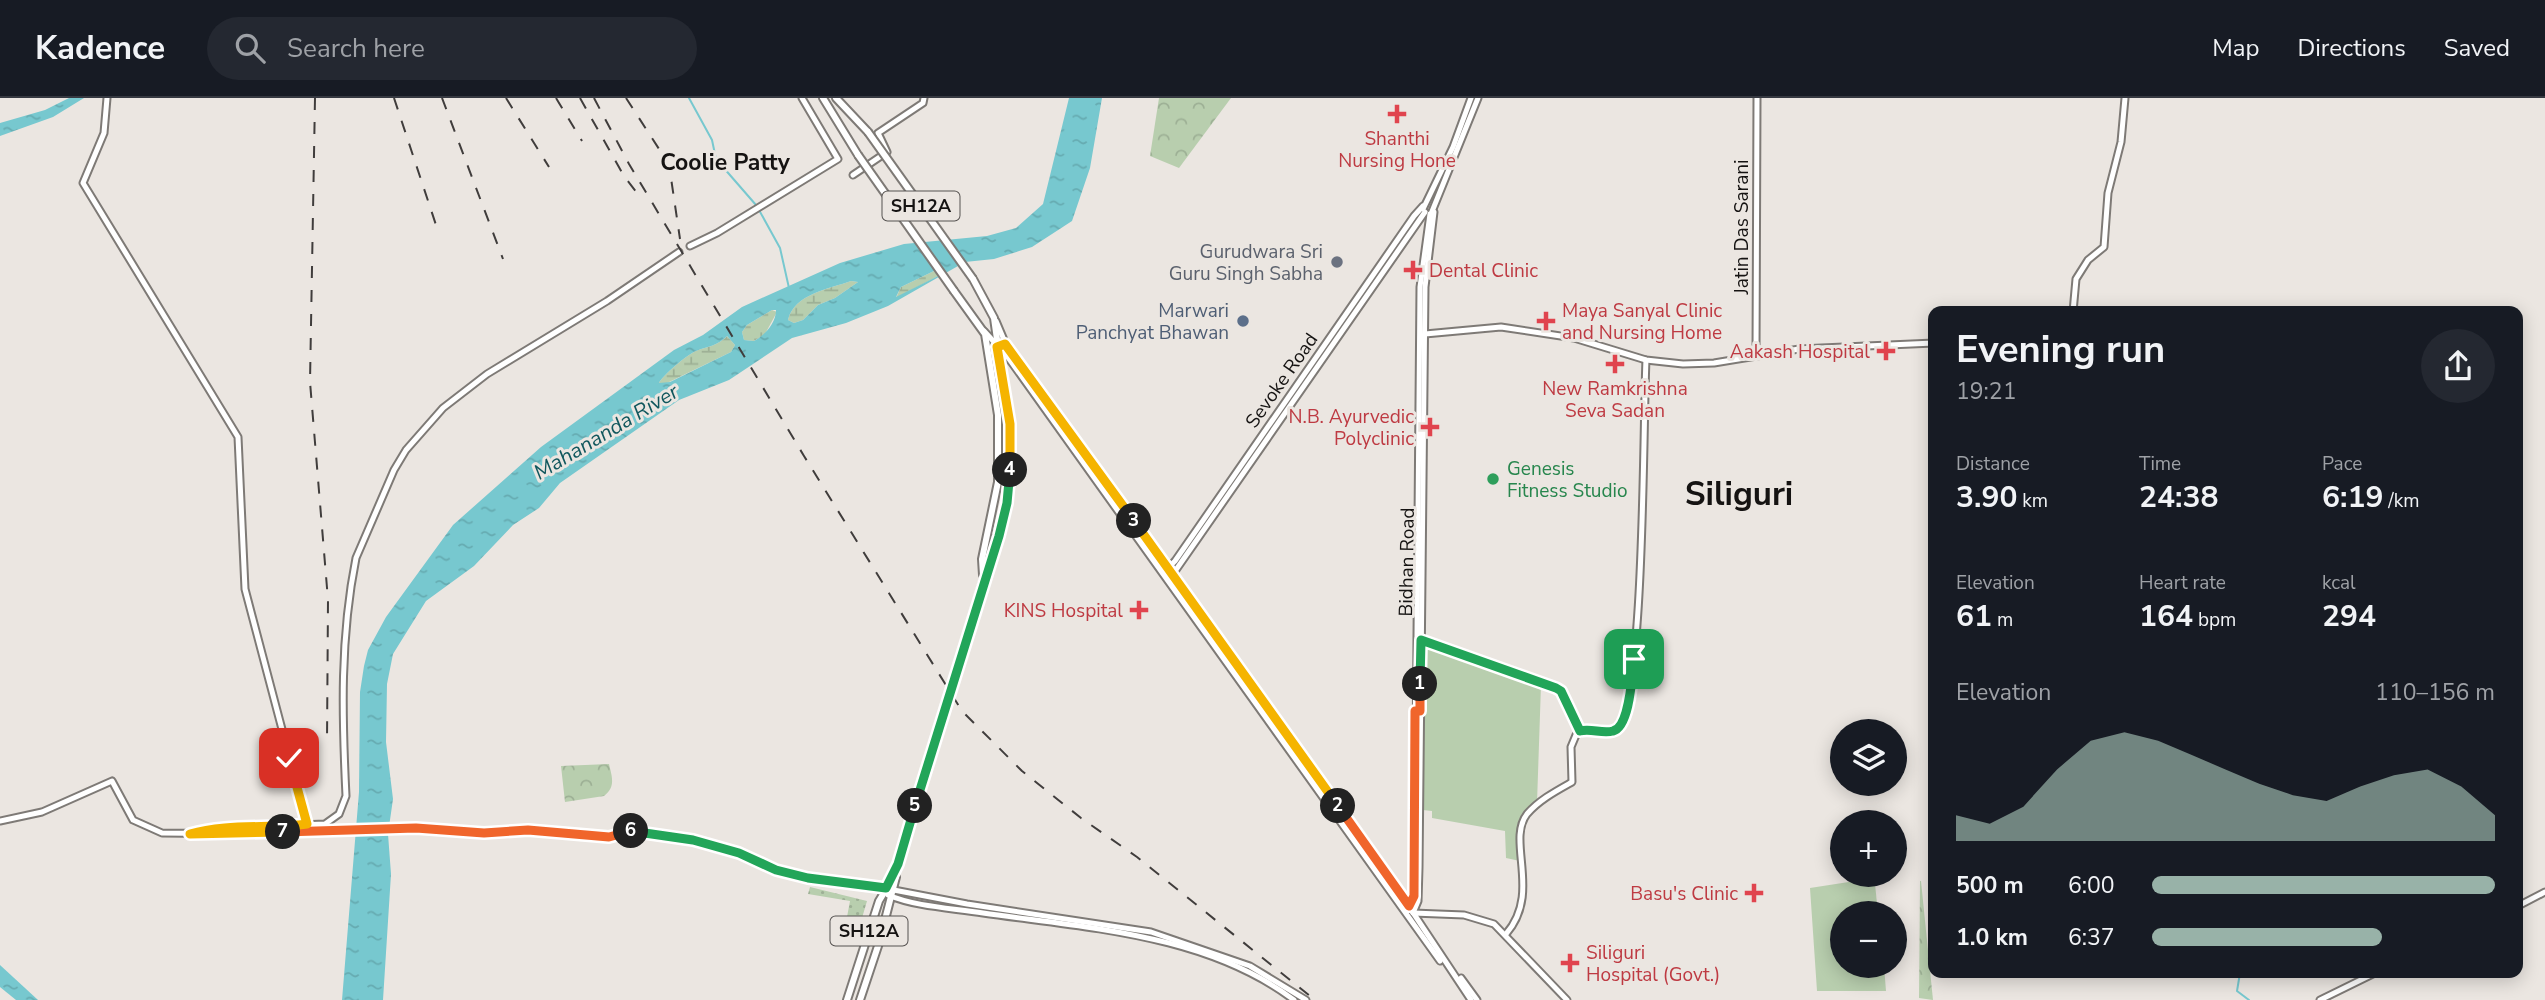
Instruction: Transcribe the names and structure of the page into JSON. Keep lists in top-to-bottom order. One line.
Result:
{"streets":{"main road":["SH12A"],"street":["Jatin Das Sarani","Sevoke Road","Bidhan Road"]},"crossings":[["Sevoke Road","Bidhan Road"]],"districts":["Coolie Patty","Siliguri"],"water":["Mahananda River"],"places":{"health":["Shanthi Nursing Hone","Dental Clinic","Maya Sanyal Clinic and Nursing Home","Aakash Hospital","New Ramkrishna Seva Sadan","N.B. Ayurvedic Polyclinic","KINS Hospital","Basu's Clinic","Siliguri Hospital (Govt.)"],"other":["Gurudwara Sri Guru Singh Sabha","Marwari Panchyat Bhawan","Genesis Fitness Studio"]},"page":{"header":"Kadence","search":"Search here","nav":["Map","Directions","Saved"],"heading":["Evening run","19:21"],"stats":[["Distance","3.90 km"],["Time","24:38"],["Pace","6:19 /km"],["Elevation","61 m"],["Heart rate","164 bpm"],["kcal","294"]],"pins":["4","3","1","2","5","6","7"],"chart":["Elevation","110–156 m"],"map_buttons":["+","−"],"list":[{"name":"500 m","note":"6:00"},{"name":"1.0 km","note":"6:37"}]}}
